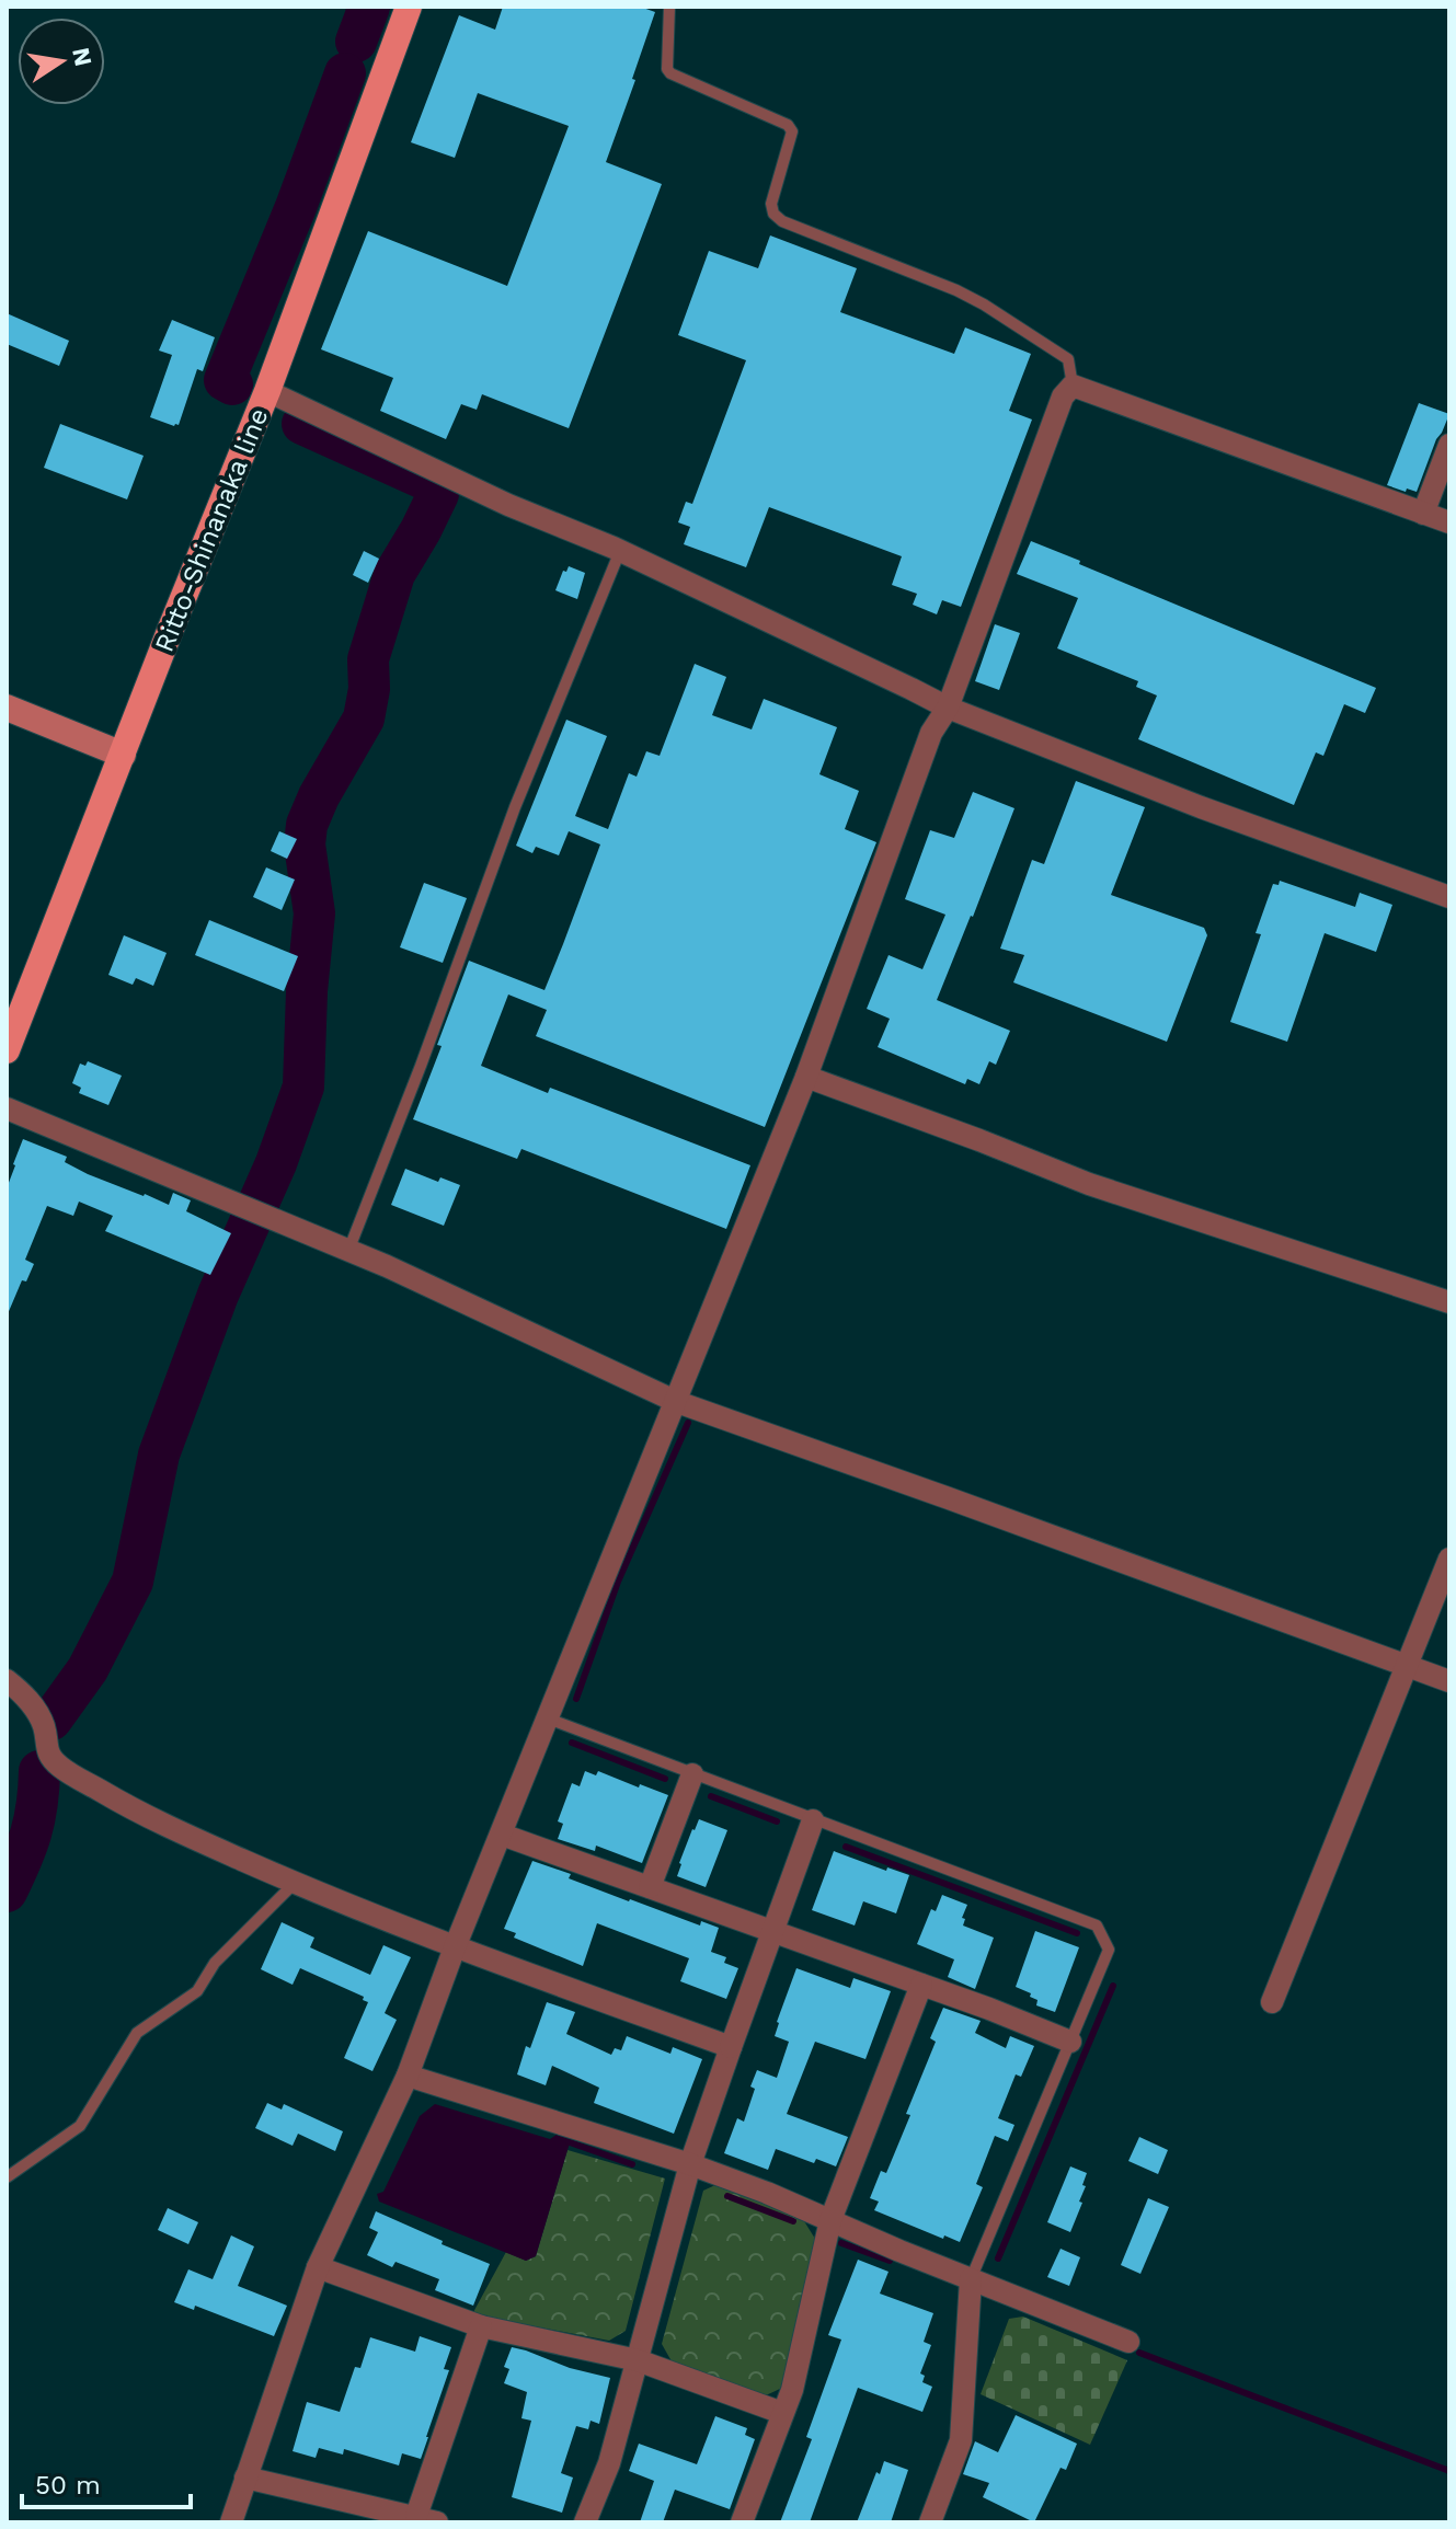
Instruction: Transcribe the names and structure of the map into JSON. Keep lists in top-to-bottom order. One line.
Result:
{"streets":{"main road":["Ritto-Shinanaka line"]},"scale_bar":"50 m","north":"right"}
